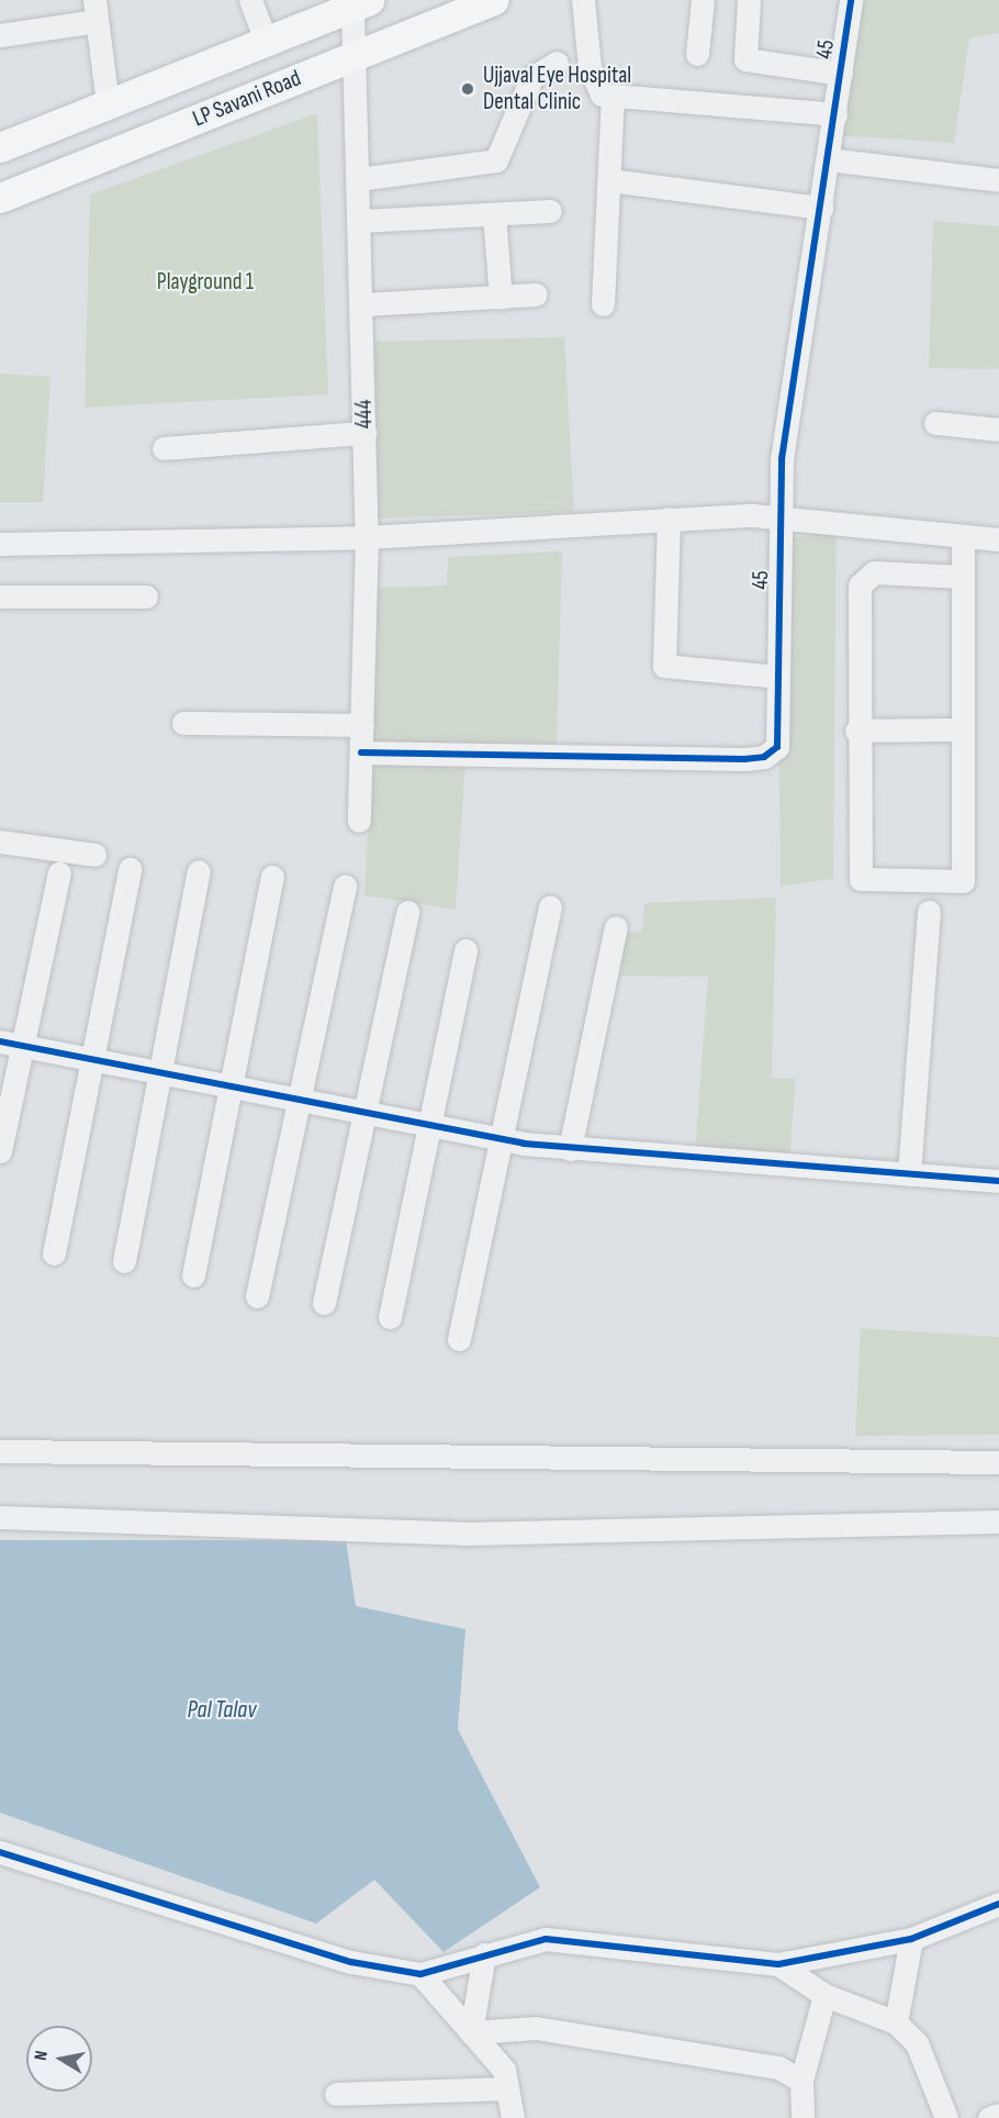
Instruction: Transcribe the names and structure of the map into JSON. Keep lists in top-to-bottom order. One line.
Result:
{"streets":{"main road":["LP Savani Road"],"street":["45","444"]},"crossings":[["45","444"],["LP Savani Road","444"]],"water":["Pal Talav"],"parks":["Playground 1"],"places":["Ujjaval Eye Hospital Dental Clinic"],"north":"left"}
